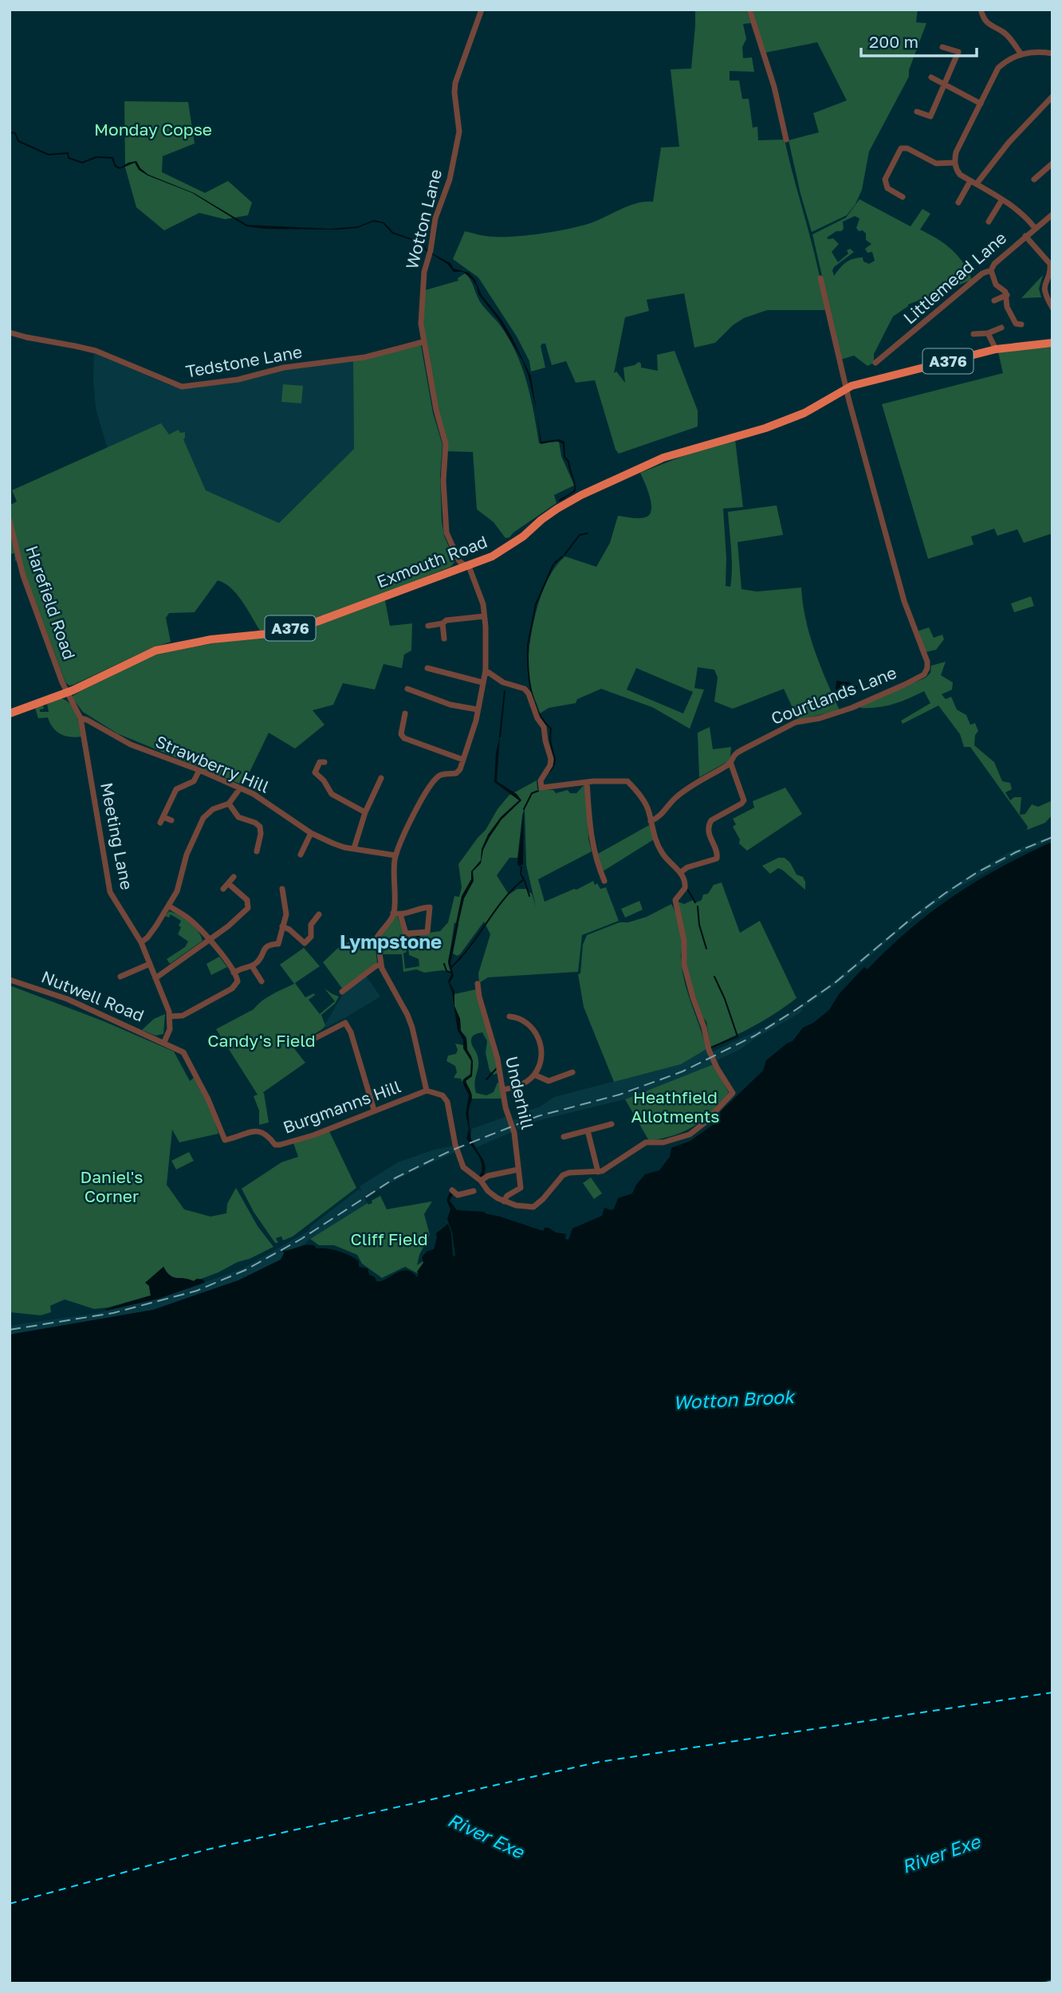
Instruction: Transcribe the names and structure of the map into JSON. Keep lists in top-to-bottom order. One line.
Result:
{"streets":{"highway":["A376","Exmouth Road"],"street":["Wotton Lane","Littlemead Lane","Tedstone Lane","Harefield Road","Courtlands Lane","Strawberry Hill","Meeting Lane","Nutwell Road","Underhill","Burgmanns Hill"]},"crossings":[["Wotton Lane","Tedstone Lane"],["Wotton Lane","Exmouth Road"],["A376","Exmouth Road"],["A376","Courtlands Lane"],["Exmouth Road","Harefield Road"],["Exmouth Road","Courtlands Lane"],["Exmouth Road","Meeting Lane"],["Harefield Road","Meeting Lane"],["Strawberry Hill","Meeting Lane"],["Nutwell Road","Burgmanns Hill"]],"districts":["Lympstone"],"water":["Wotton Brook","River Exe"],"parks":["Monday Copse","Candy's Field","Heathfield Allotments","Daniel's Corner","Cliff Field"],"scale_bar":"200 m"}
